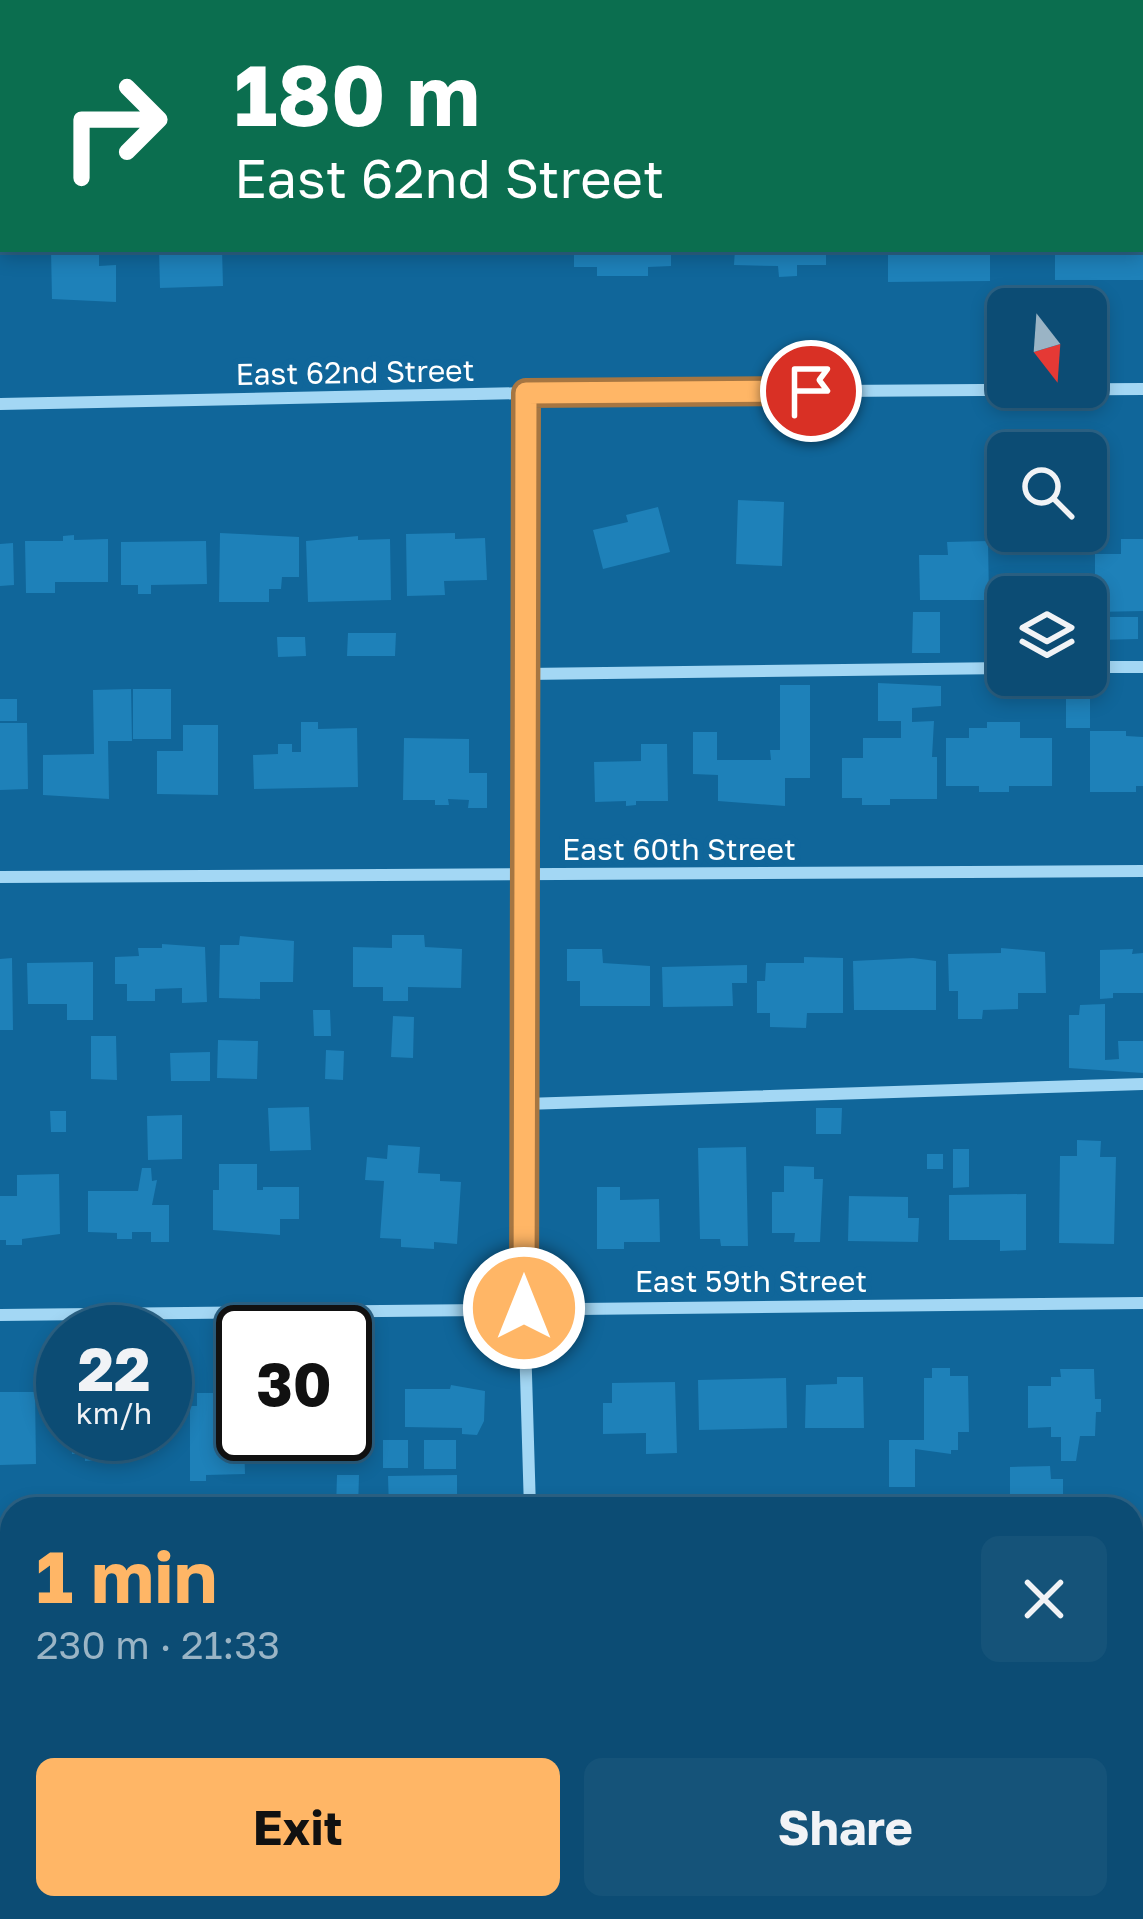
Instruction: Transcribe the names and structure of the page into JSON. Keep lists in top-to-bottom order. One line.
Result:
{"streets":{"street":["East 62nd Street","East 60th Street","East 59th Street"]},"north":"bottom","page":{"turn":["180 m","East 62nd Street"],"speed":"22 km/h","limit":"30","heading":["1 min","230 m · 21:33"],"buttons":["Exit","Share"]}}
